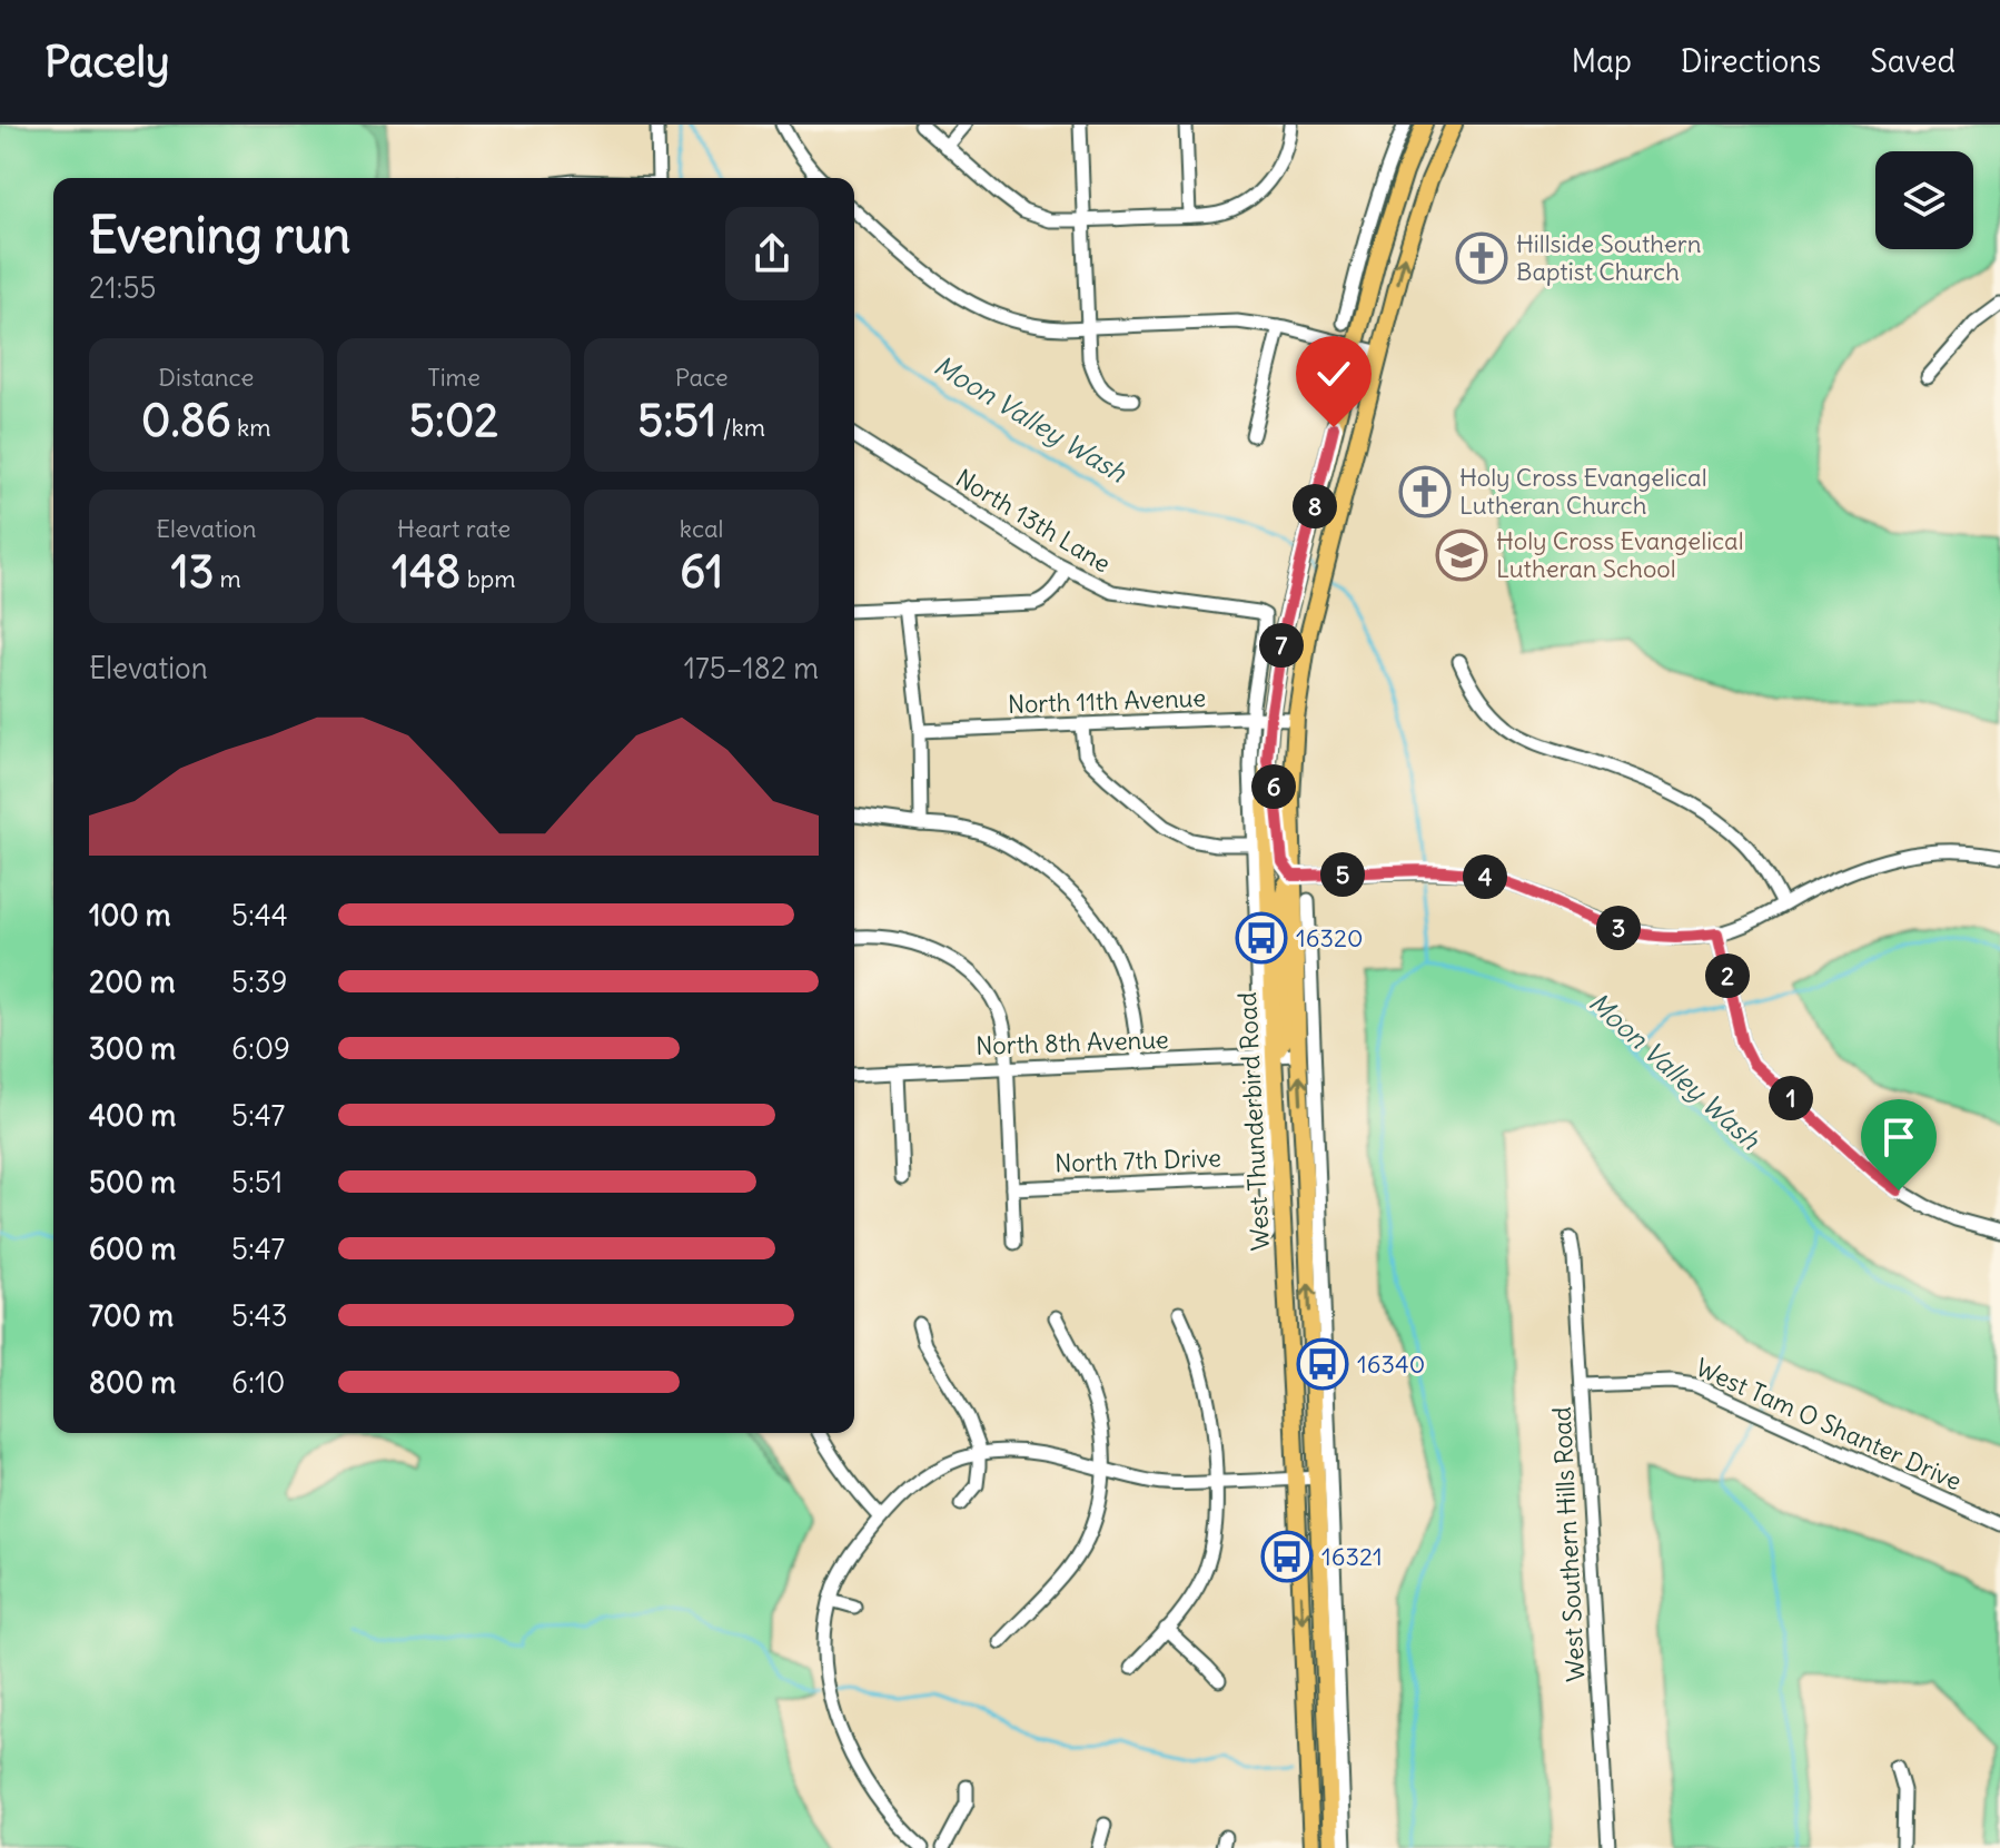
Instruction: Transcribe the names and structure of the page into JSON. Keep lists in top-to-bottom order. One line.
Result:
{"streets":{"main road":["West Thunderbird Road"],"street":["North 13th Lane","North 11th Avenue","North 8th Avenue","North 7th Drive","West Tam O Shanter Drive","West Southern Hills Road"]},"crossings":[["North 13th Lane","West Thunderbird Road"],["North 11th Avenue","West Thunderbird Road"],["North 8th Avenue","West Thunderbird Road"],["West Thunderbird Road","North 7th Drive"],["West Tam O Shanter Drive","West Southern Hills Road"]],"water":["Moon Valley Wash"],"places":{"church":["Hillside Southern Baptist Church","Holy Cross Evangelical Lutheran Church"],"school or university":["Holy Cross Evangelical Lutheran School"],"bus stop":["16320","16340","16321"]},"page":{"header":"Pacely","nav":["Map","Directions","Saved"],"heading":["Evening run","21:55"],"stats":[["Distance","0.86 km"],["Time","5:02"],["Pace","5:51 /km"],["Elevation","13 m"],["Heart rate","148 bpm"],["kcal","61"]],"pins":["8","7","6","5","4","3","2","1"],"chart":["Elevation","175–182 m"],"list":[{"name":"100 m","note":"5:44"},{"name":"200 m","note":"5:39"},{"name":"300 m","note":"6:09"},{"name":"400 m","note":"5:47"},{"name":"500 m","note":"5:51"},{"name":"600 m","note":"5:47"},{"name":"700 m","note":"5:43"},{"name":"800 m","note":"6:10"}]}}
